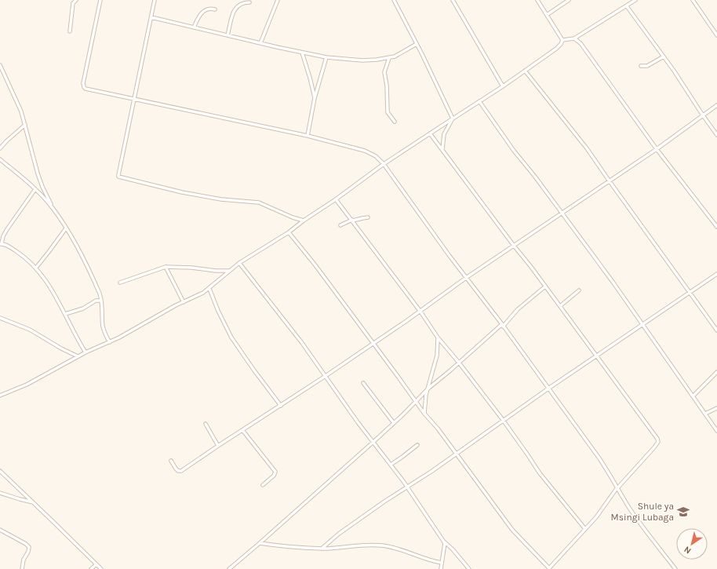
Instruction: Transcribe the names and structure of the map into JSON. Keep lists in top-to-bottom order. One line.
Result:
{"places":{"school or university":["Shule ya Msingi Lubaga"]},"north":"bottom left"}
